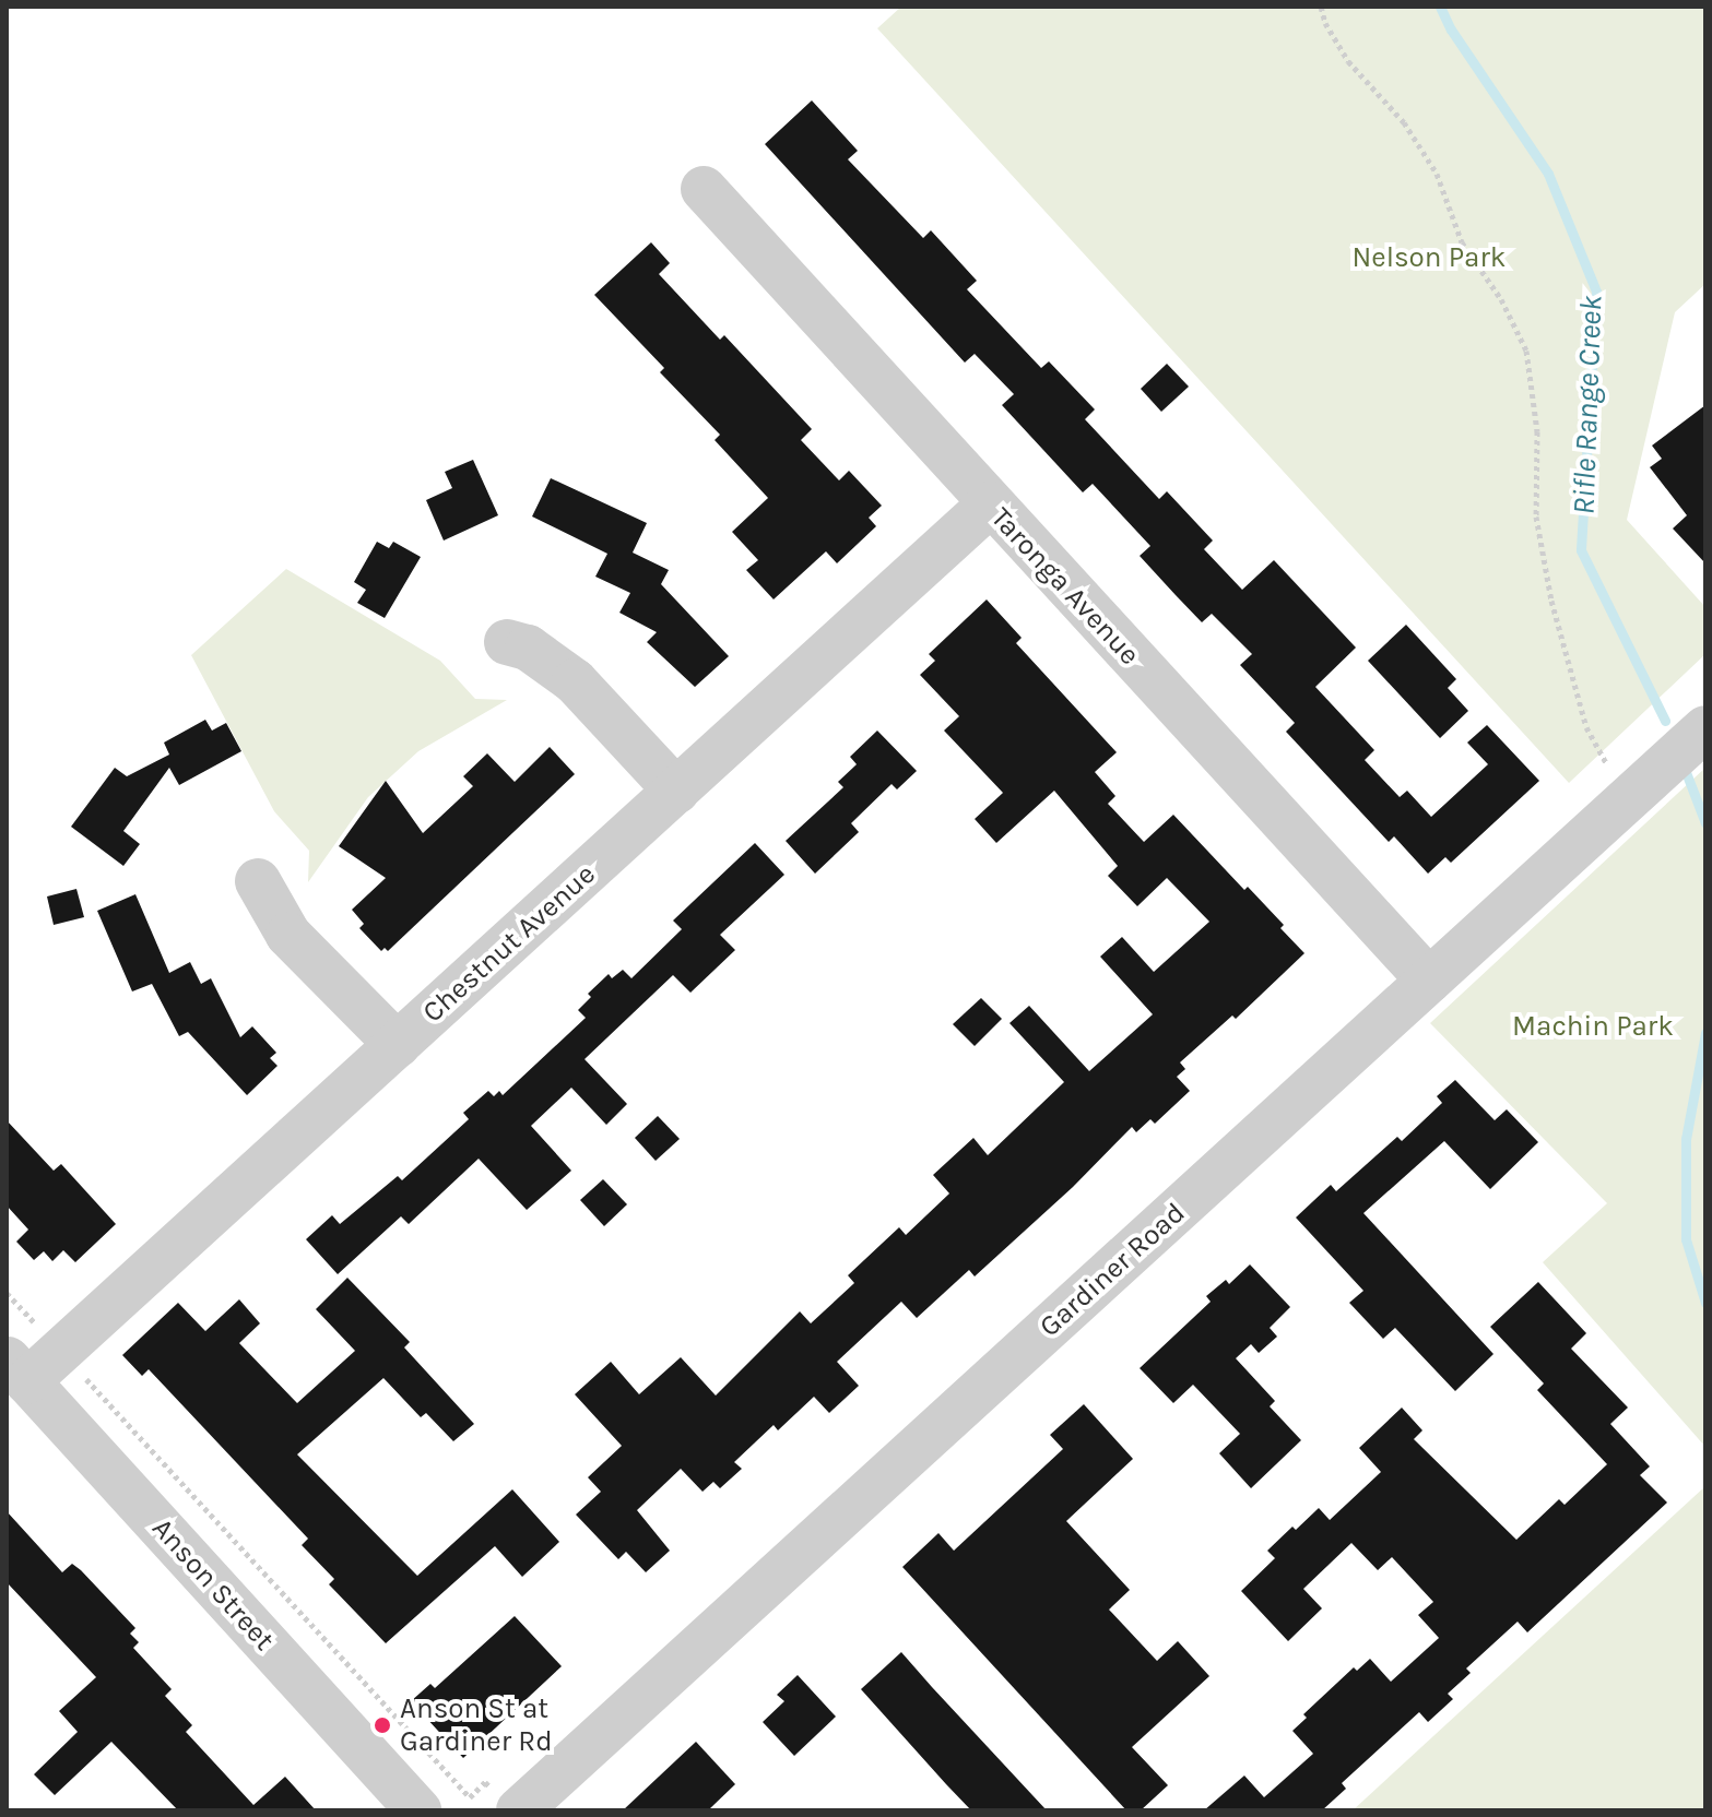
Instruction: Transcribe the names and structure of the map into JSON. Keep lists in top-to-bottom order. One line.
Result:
{"streets":{"street":["Taronga Avenue","Chestnut Avenue","Gardiner Road","Anson Street"]},"crossings":[["Taronga Avenue","Chestnut Avenue"],["Taronga Avenue","Gardiner Road"],["Chestnut Avenue","Anson Street"]],"water":["Rifle Range Creek"],"parks":["Nelson Park","Machin Park"],"places":["Anson St at Gardiner Rd"]}
